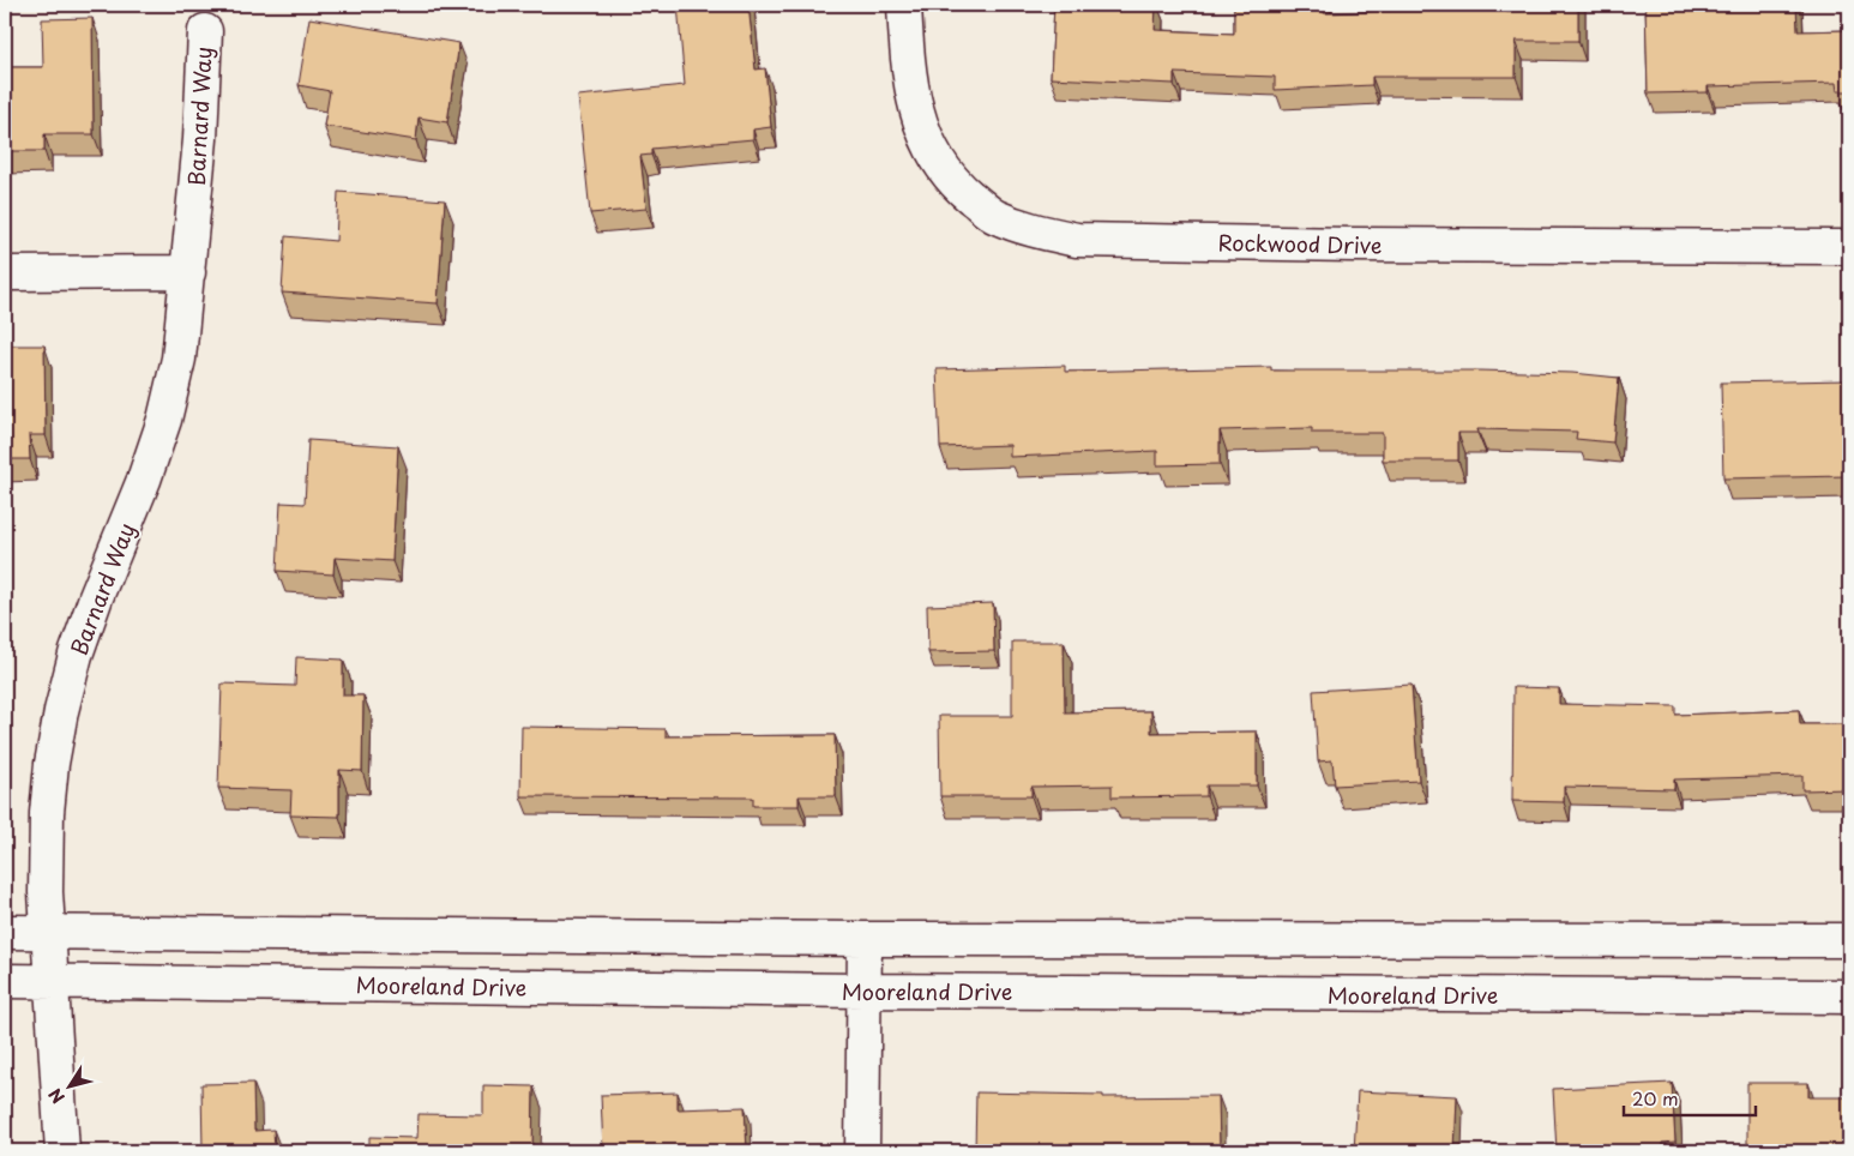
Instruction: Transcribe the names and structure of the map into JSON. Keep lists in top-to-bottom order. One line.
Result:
{"streets":{"street":["Barnard Way","Rockwood Drive","Mooreland Drive"]},"crossings":[["Barnard Way","Mooreland Drive"]],"scale_bar":"20 m","north":"bottom left"}
